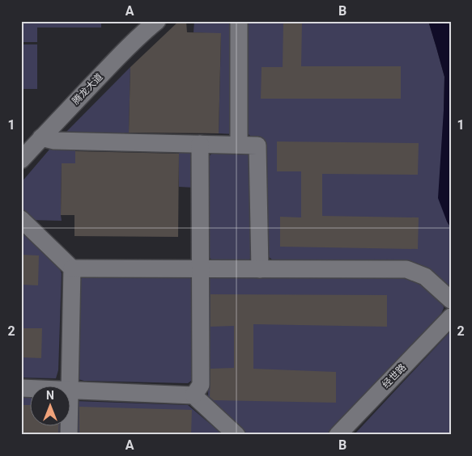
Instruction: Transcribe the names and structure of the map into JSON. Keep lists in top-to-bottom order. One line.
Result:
{"streets":{"street":["腾龙大道","经世路"]},"north":"top","grid":{"columns":["A","B"],"rows":["1","2"]}}
